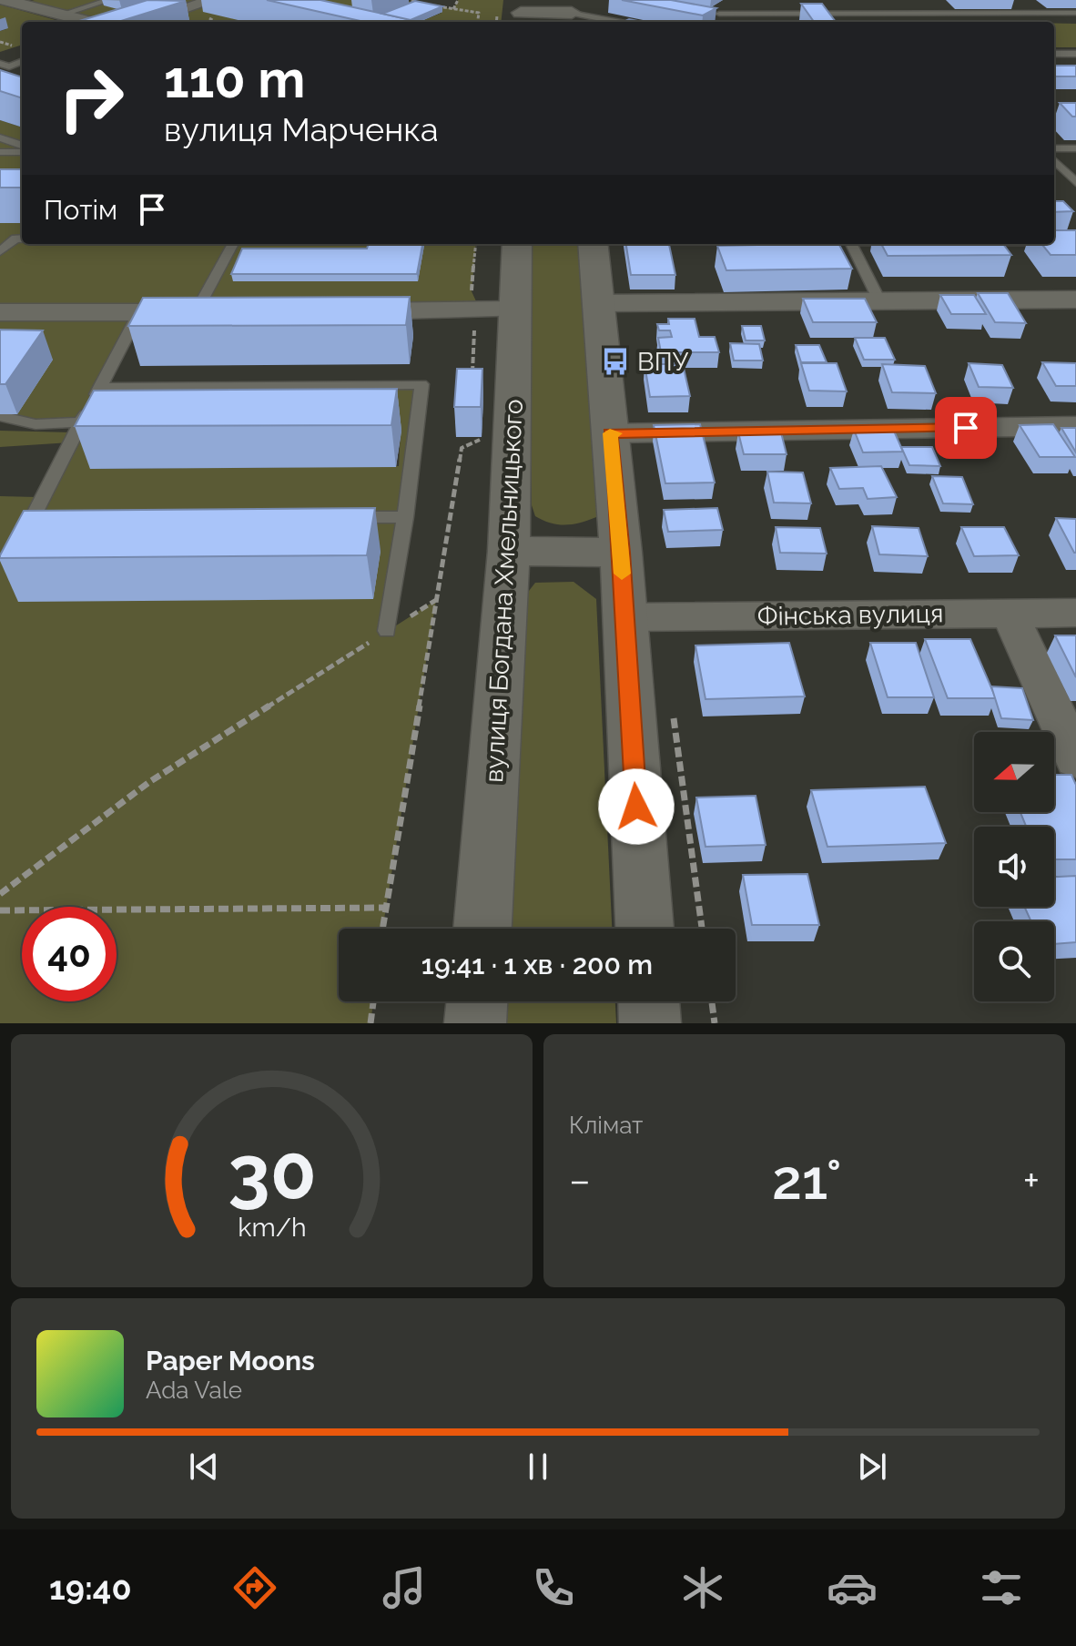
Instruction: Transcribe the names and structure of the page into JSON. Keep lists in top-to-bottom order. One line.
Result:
{"streets":{"street":["вулиця Богдана Хмельницького","Фінська вулиця"]},"places":{"bus stop":["ВПУ"]},"north":"left","page":{"turn":["110 m","вулиця Марченка"],"then":"Потім","limit":"40","trip":"19:41 · 1 хв · 200 m","tile":"Клімат","heat":["−","21°","+"],"song":["Paper Moons","Ada Vale"],"tabs":"19:40","gauge":["30","km/h"]}}
